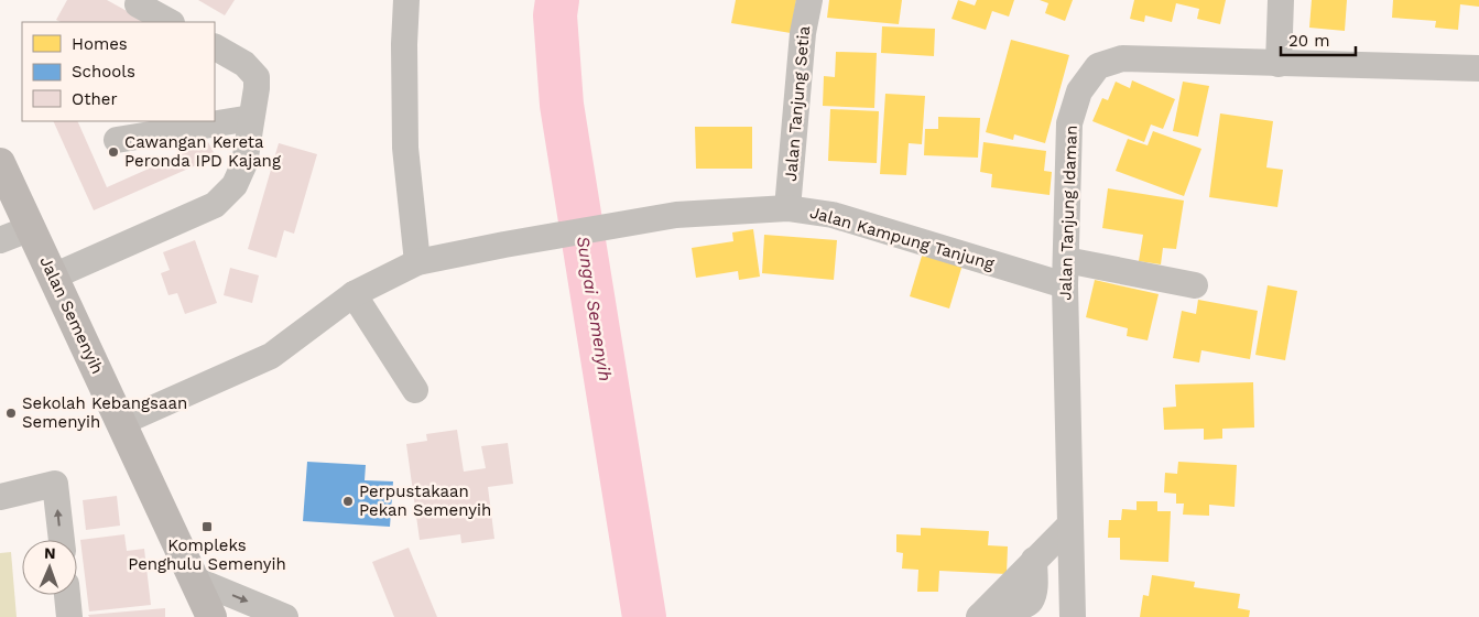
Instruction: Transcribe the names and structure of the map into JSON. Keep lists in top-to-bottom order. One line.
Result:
{"streets":{"main road":["Jalan Semenyih"],"street":["Jalan Tanjung Setia","Jalan Tanjung Idaman","Jalan Kampung Tanjung"]},"crossings":[["Jalan Tanjung Setia","Jalan Kampung Tanjung"],["Jalan Tanjung Idaman","Jalan Kampung Tanjung"],["Jalan Kampung Tanjung","Jalan Semenyih"]],"water":["Sungai Semenyih"],"places":{"other":["Cawangan Kereta Peronda IPD Kajang","Sekolah Kebangsaan Semenyih","Perpustakaan Pekan Semenyih"],"transit":["Kompleks Penghulu Semenyih"]},"legend":["Homes","Schools","Other"],"scale_bar":"20 m","north":"top"}
